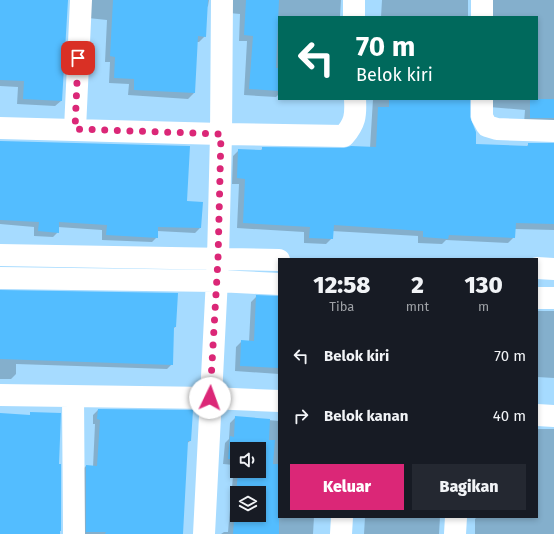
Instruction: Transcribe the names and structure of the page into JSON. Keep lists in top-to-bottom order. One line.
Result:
{"page":{"turn":["70 m","Belok kiri"],"eta":["12:58","Tiba","2","mnt","130","m"],"list":[{"name":"Belok kiri","value":"70 m"},{"name":"Belok kanan","value":"40 m"}],"buttons":["Keluar","Bagikan"]}}
